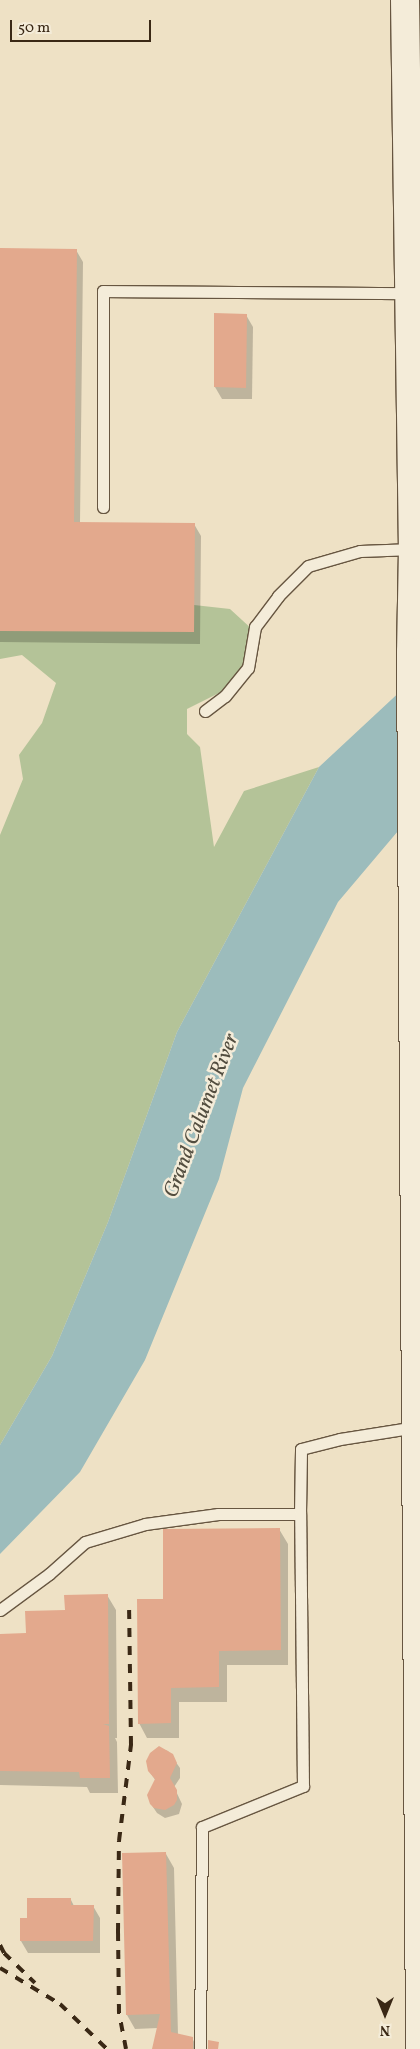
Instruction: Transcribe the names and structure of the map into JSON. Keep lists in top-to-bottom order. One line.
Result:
{"water":["Grand Calumet River"],"scale_bar":"50 m","north":"bottom"}
